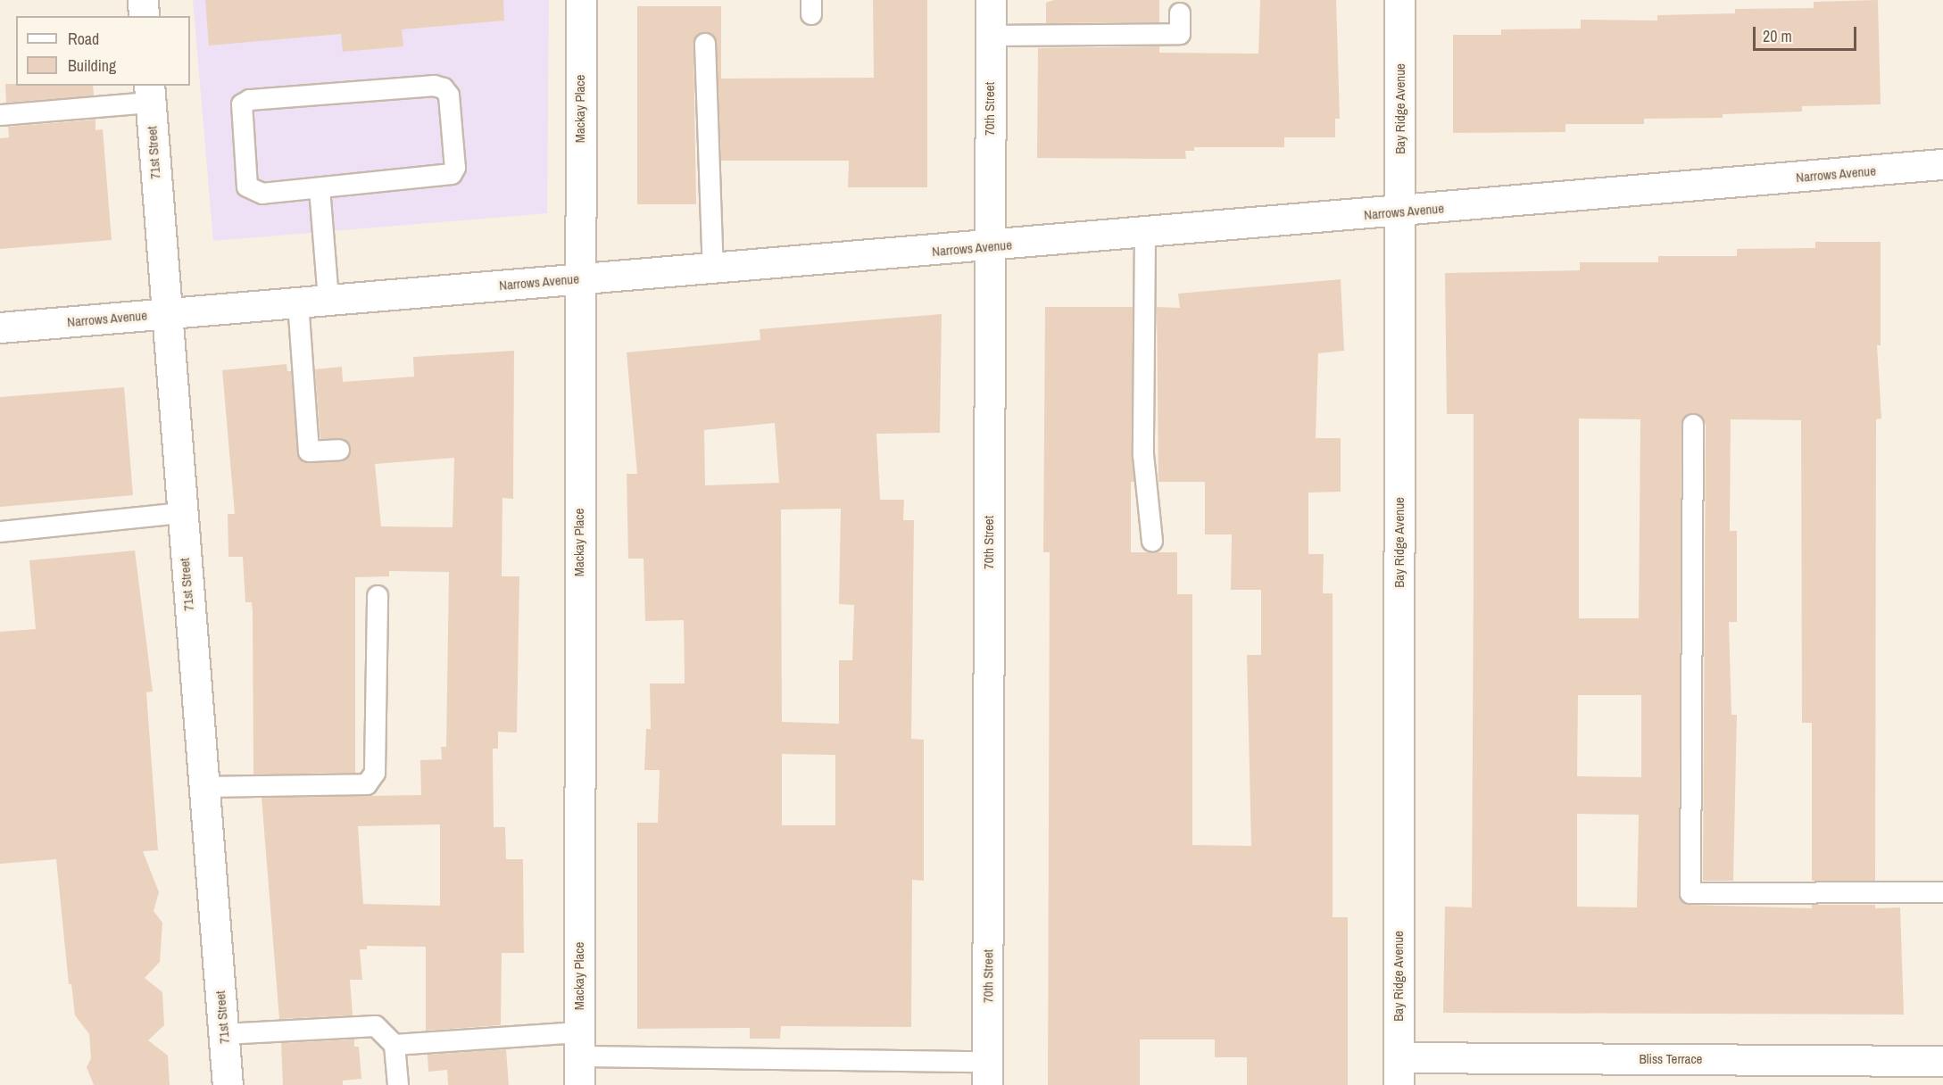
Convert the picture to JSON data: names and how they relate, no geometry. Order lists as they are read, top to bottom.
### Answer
{
  "streets": {
    "street": [
      "Mackay Place",
      "70th Street",
      "Bay Ridge Avenue",
      "71st Street",
      "Narrows Avenue",
      "Bliss Terrace"
    ]
  },
  "crossings": [
    ["Mackay Place", "Narrows Avenue"],
    ["70th Street", "Narrows Avenue"],
    ["Bay Ridge Avenue", "Narrows Avenue"],
    ["Bay Ridge Avenue", "Bliss Terrace"],
    ["71st Street", "Narrows Avenue"]
  ],
  "legend": ["Road", "Building"],
  "scale_bar": "20 m"
}
